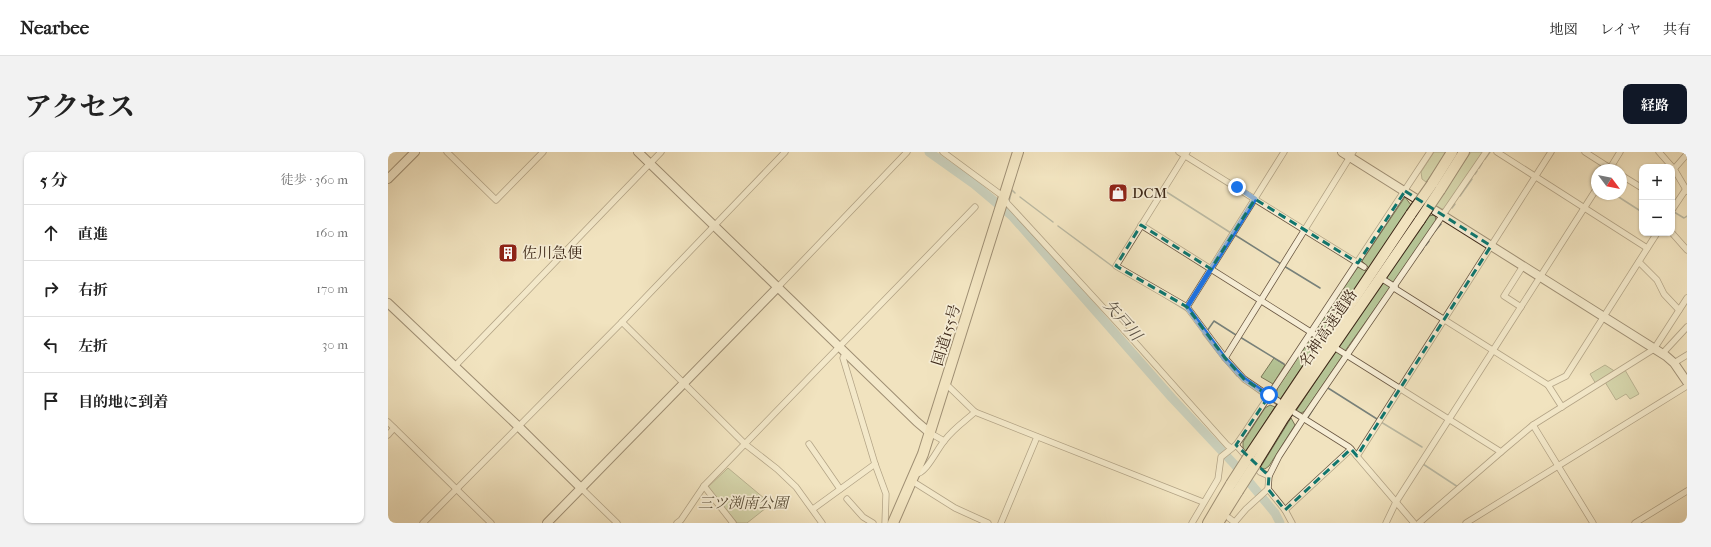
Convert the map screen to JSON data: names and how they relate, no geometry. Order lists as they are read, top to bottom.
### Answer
{
  "streets": {
    "highway": ["名神高速道路", "国道155号"]
  },
  "water": ["矢戸川"],
  "parks": ["三ツ渕南公園"],
  "places": {
    "shop": ["DCM"],
    "building": ["佐川急便"]
  },
  "north": "bottom right",
  "page": {
    "header": "Nearbee",
    "nav": ["地図", "レイヤ", "共有"],
    "title": "アクセス",
    "buttons": "経路",
    "heading": ["5 分", "徒歩 · 360 m"],
    "map_buttons": ["+", "−"],
    "list": [
      ["直進", "160 m"],
      ["右折", "170 m"],
      ["左折", "30 m"],
      "目的地に到着"
    ]
  }
}
